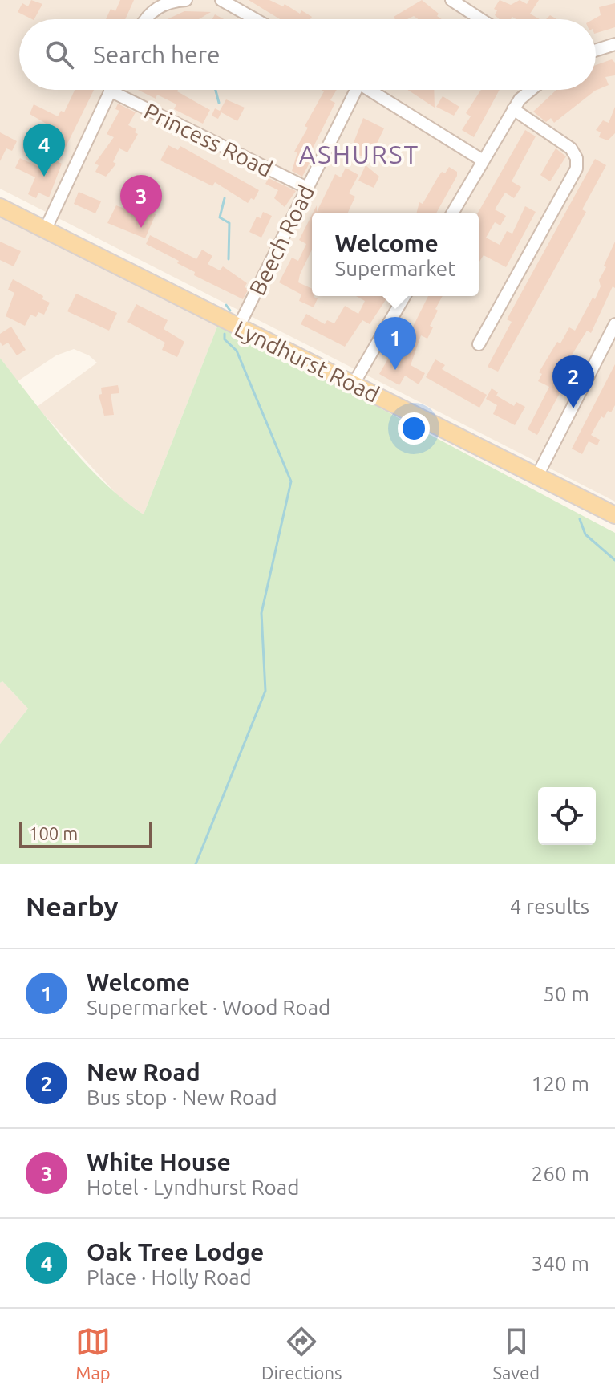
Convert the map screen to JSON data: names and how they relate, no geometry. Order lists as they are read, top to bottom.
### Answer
{
  "streets": {
    "main road": ["Lyndhurst Road"],
    "street": ["Princess Road", "Beech Road"]
  },
  "crossings": [
    ["Princess Road", "Beech Road"],
    ["Beech Road", "Lyndhurst Road"]
  ],
  "districts": ["ASHURST"],
  "scale_bar": "100 m",
  "page": {
    "search": "Search here",
    "pins": [
      "4",
      "3",
      "1",
      "2"
    ],
    "popup": ["Welcome", "Supermarket"],
    "scale": "100 m",
    "heading": ["Nearby", "4 results"],
    "list": [
      {
        "mark": "1",
        "name": "Welcome",
        "note": "Supermarket · Wood Road",
        "value": "50 m"
      },
      {
        "mark": "2",
        "name": "New Road",
        "note": "Bus stop · New Road",
        "value": "120 m"
      },
      {
        "mark": "3",
        "name": "White House",
        "note": "Hotel · Lyndhurst Road",
        "value": "260 m"
      },
      {
        "mark": "4",
        "name": "Oak Tree Lodge",
        "note": "Place · Holly Road",
        "value": "340 m"
      }
    ],
    "nav": ["Map", "Directions", "Saved"]
  }
}
